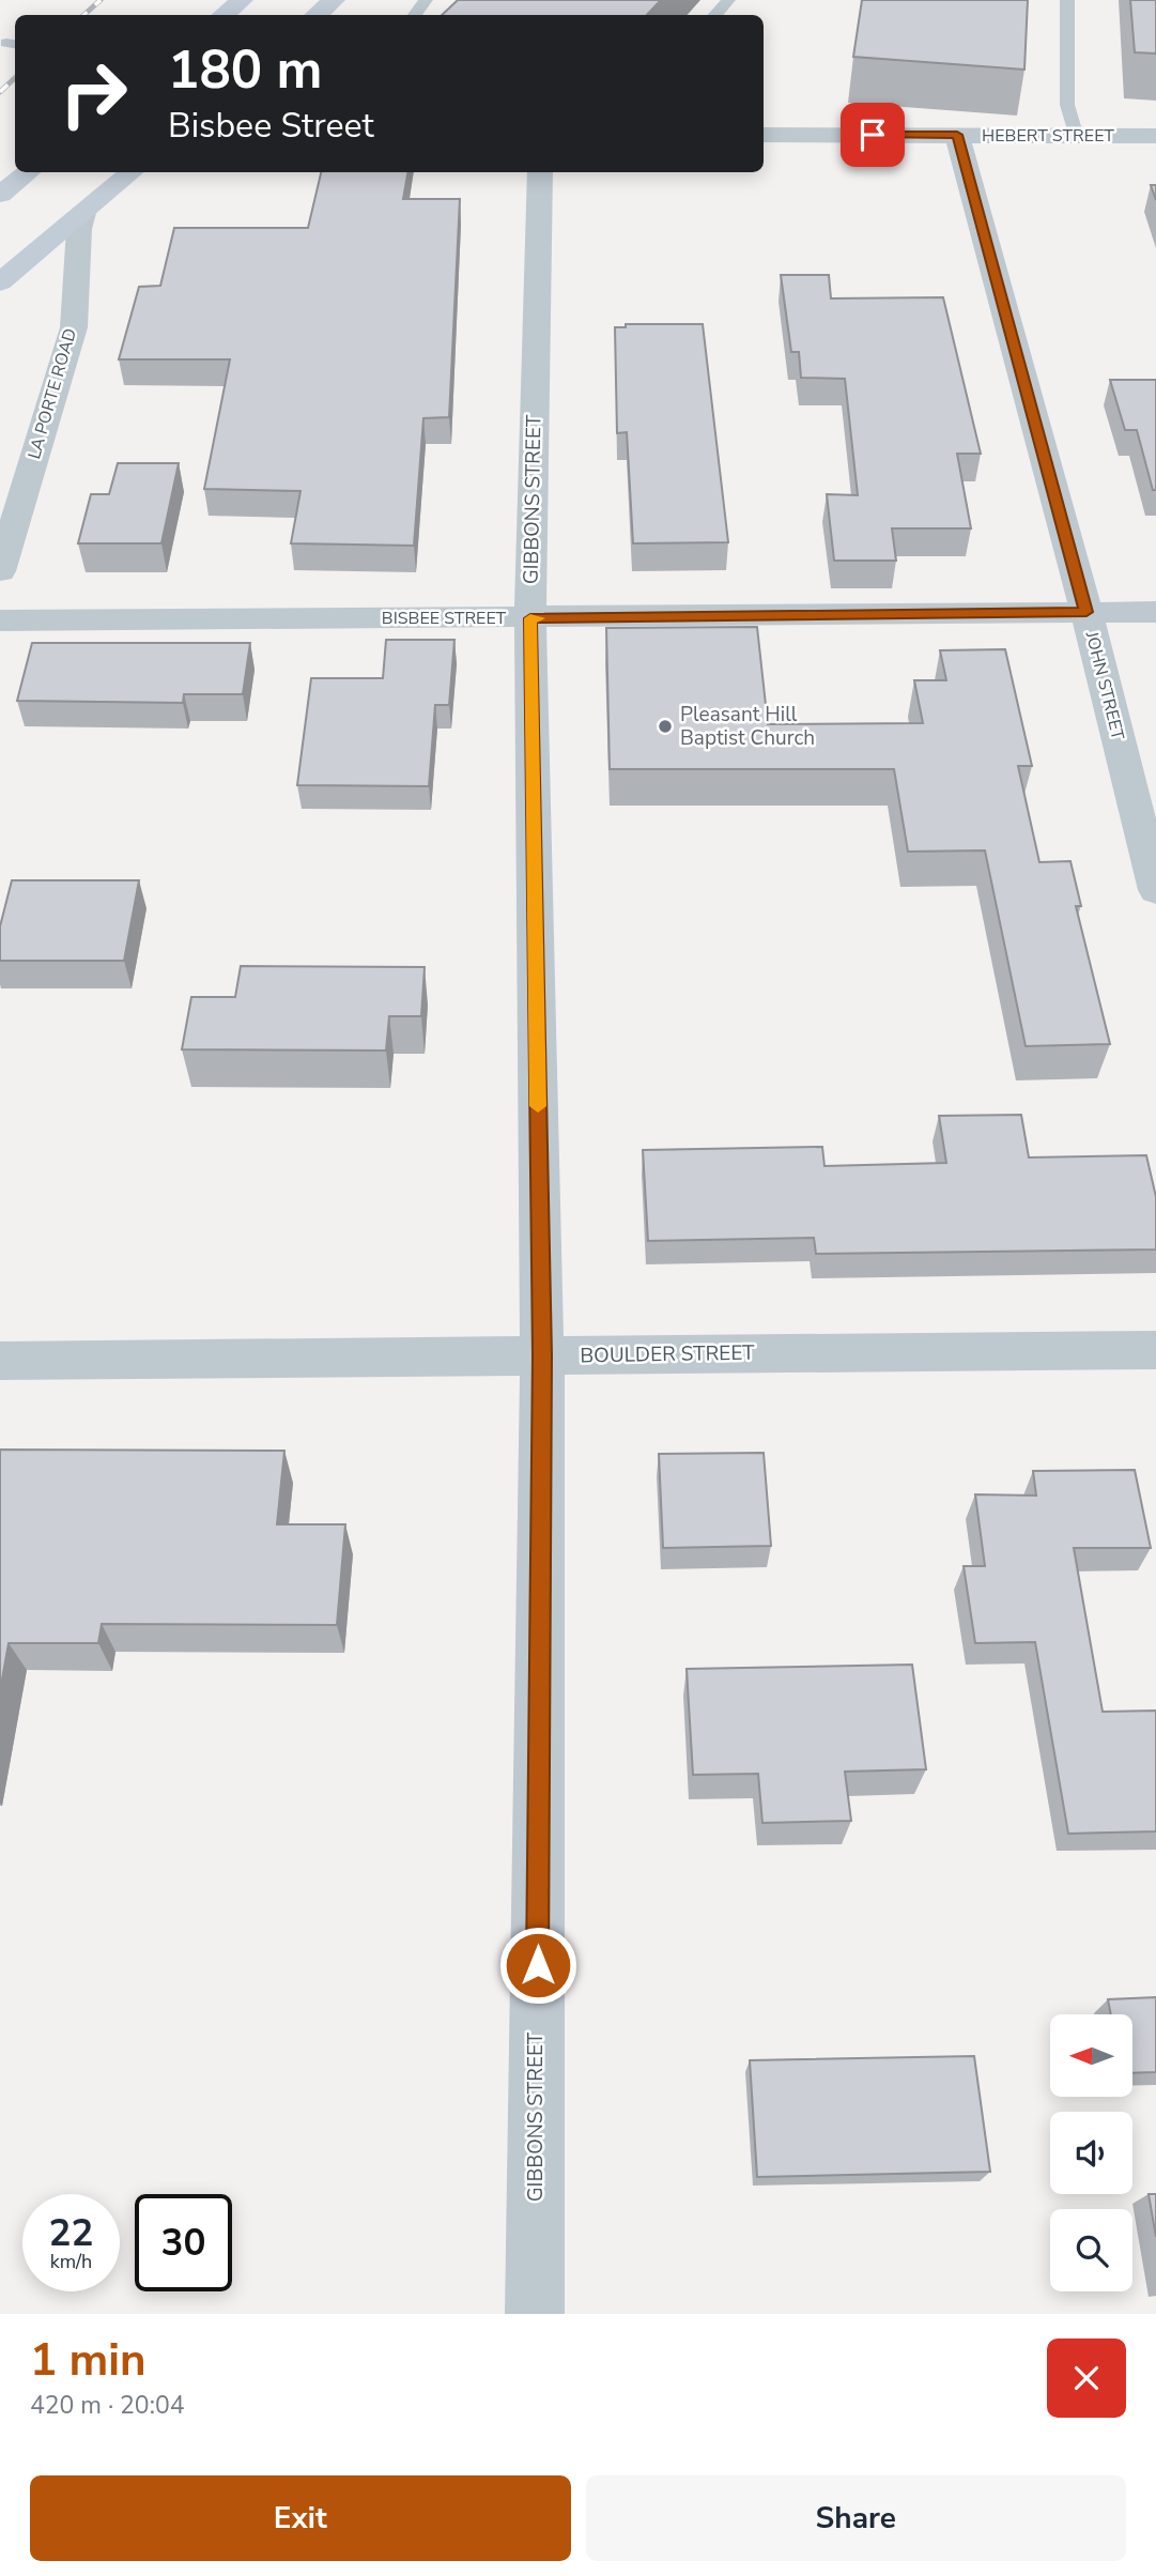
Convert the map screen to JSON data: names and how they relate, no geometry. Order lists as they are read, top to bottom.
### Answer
{
  "streets": {
    "street": [
      "HEBERT STREET",
      "LA PORTE ROAD",
      "GIBBONS STREET",
      "BISBEE STREET",
      "JOHN STREET",
      "BOULDER STREET"
    ]
  },
  "crossings": [
    ["HEBERT STREET", "JOHN STREET"],
    ["GIBBONS STREET", "BISBEE STREET"],
    ["GIBBONS STREET", "BOULDER STREET"],
    ["BISBEE STREET", "JOHN STREET"]
  ],
  "places": ["Pleasant Hill Baptist Church"],
  "north": "left",
  "page": {
    "turn": ["180 m", "Bisbee Street"],
    "speed": "22 km/h",
    "limit": "30",
    "heading": ["1 min", "420 m · 20:04"],
    "buttons": ["Exit", "Share"]
  }
}
